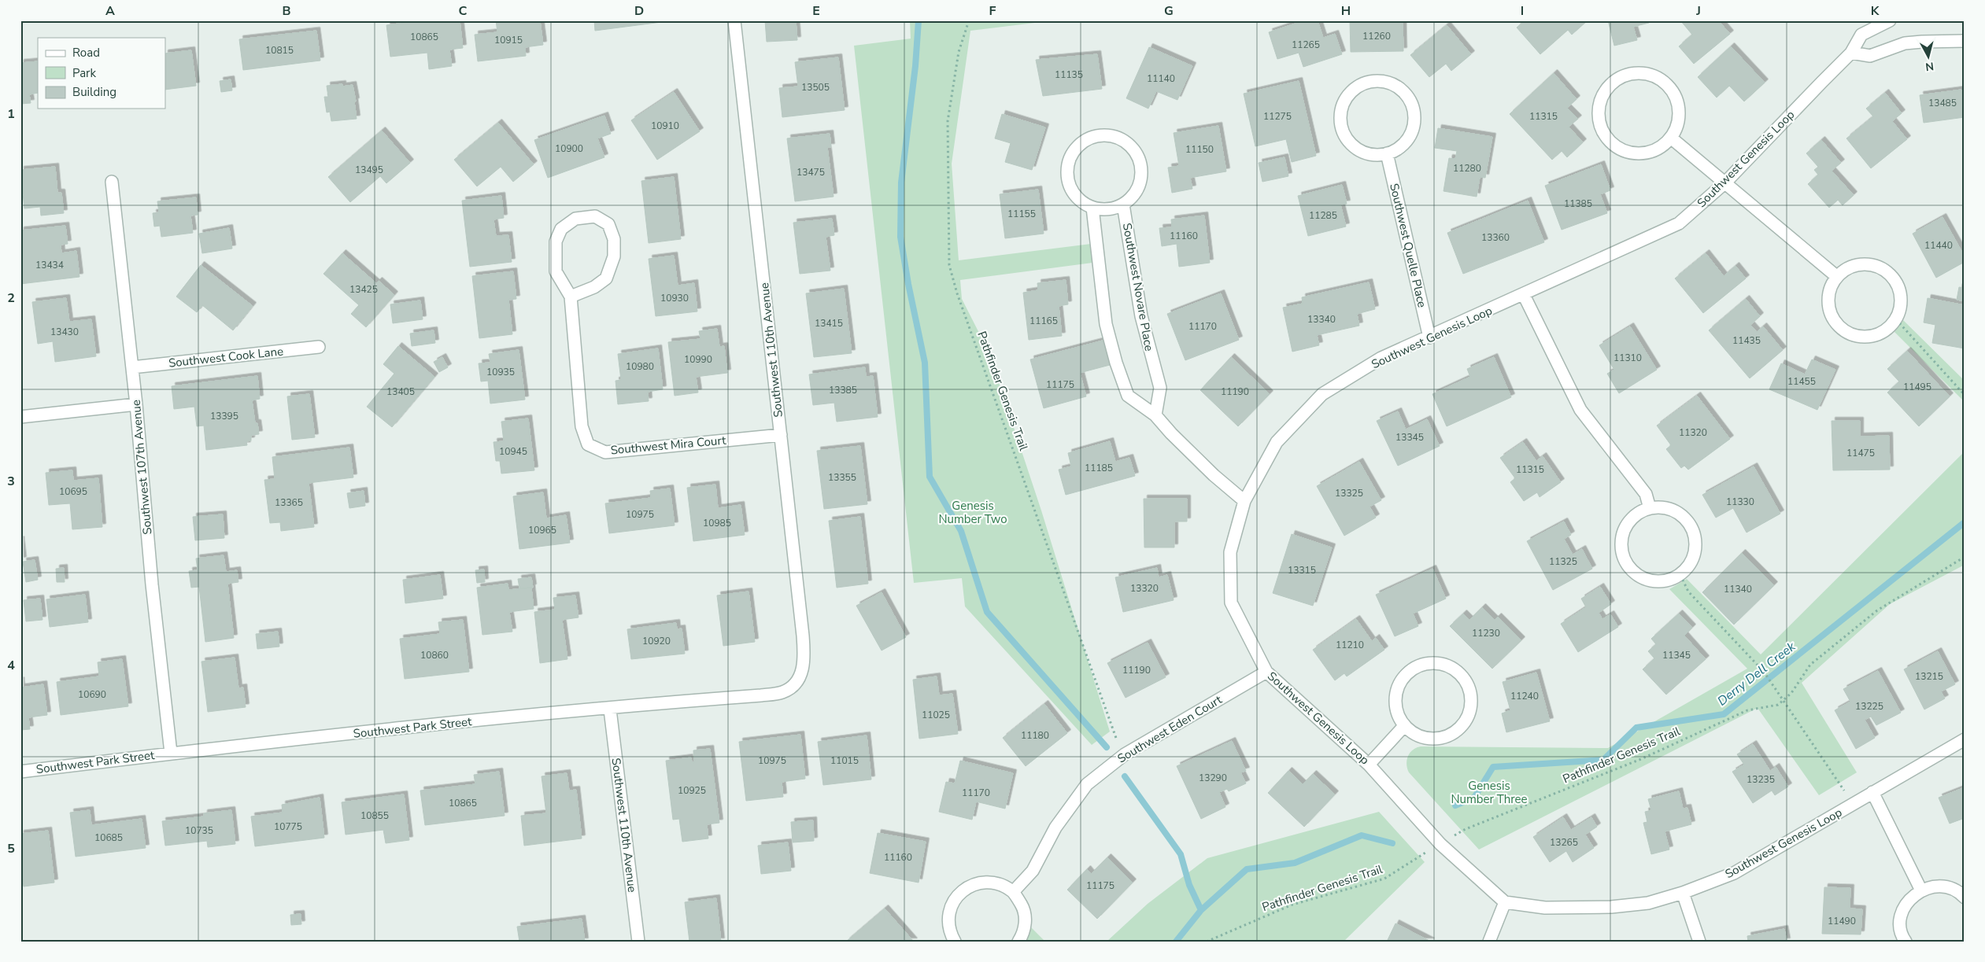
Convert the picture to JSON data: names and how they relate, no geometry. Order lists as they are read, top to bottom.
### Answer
{
  "streets": {
    "street": [
      "Southwest Genesis Loop",
      "Southwest Quelle Place",
      "Southwest Novare Place",
      "Southwest 110th Avenue",
      "Southwest Cook Lane",
      "Southwest Mira Court",
      "Southwest 107th Avenue",
      "Southwest Park Street",
      "Southwest Eden Court"
    ],
    "path": ["Pathfinder Genesis Trail"]
  },
  "crossings": [
    ["Southwest Genesis Loop", "Southwest Quelle Place"],
    ["Southwest Genesis Loop", "Southwest Eden Court"],
    ["Southwest 110th Avenue", "Southwest Mira Court"],
    ["Southwest 110th Avenue", "Southwest Park Street"],
    ["Southwest Cook Lane", "Southwest 107th Avenue"],
    ["Pathfinder Genesis Trail", "Southwest Eden Court"],
    ["Southwest 107th Avenue", "Southwest Park Street"]
  ],
  "water": ["Derry Dell Creek"],
  "parks": ["Genesis Number Two", "Genesis Number Three"],
  "house_numbers": [
    "11260",
    "10865",
    "10915",
    "11265",
    "10815",
    "11135",
    "11140",
    "13505",
    "13485",
    "11275",
    "11315",
    "10910",
    "10900",
    "11150",
    "11280",
    "13495",
    "13475",
    "11385",
    "11155",
    "11285",
    "11160",
    "13360",
    "11440",
    "13434",
    "13425",
    "10930",
    "13340",
    "11165",
    "13415",
    "11170",
    "13430",
    "11435",
    "11310",
    "10990",
    "10980",
    "10935",
    "11455",
    "11175",
    "11495",
    "13385",
    "13405",
    "11190",
    "13395",
    "11320",
    "13345",
    "10945",
    "11475",
    "11185",
    "11315",
    "13355",
    "10695",
    "13325",
    "11330",
    "13365",
    "10975",
    "10985",
    "10965",
    "11325",
    "13315",
    "13320",
    "11340",
    "11230",
    "10920",
    "11210",
    "10860",
    "11345",
    "11190",
    "13215",
    "10690",
    "11240",
    "13225",
    "11025",
    "11180",
    "10975",
    "11015",
    "13290",
    "13235",
    "10925",
    "11170",
    "10865",
    "10855",
    "10775",
    "10735",
    "10685",
    "13265",
    "11160",
    "11175",
    "11490"
  ],
  "legend": ["Road", "Park", "Building"],
  "north": "bottom",
  "grid": {
    "columns": [
      "A",
      "B",
      "C",
      "D",
      "E",
      "F",
      "G",
      "H",
      "I",
      "J",
      "K"
    ],
    "rows": [
      "1",
      "2",
      "3",
      "4",
      "5"
    ]
  }
}
